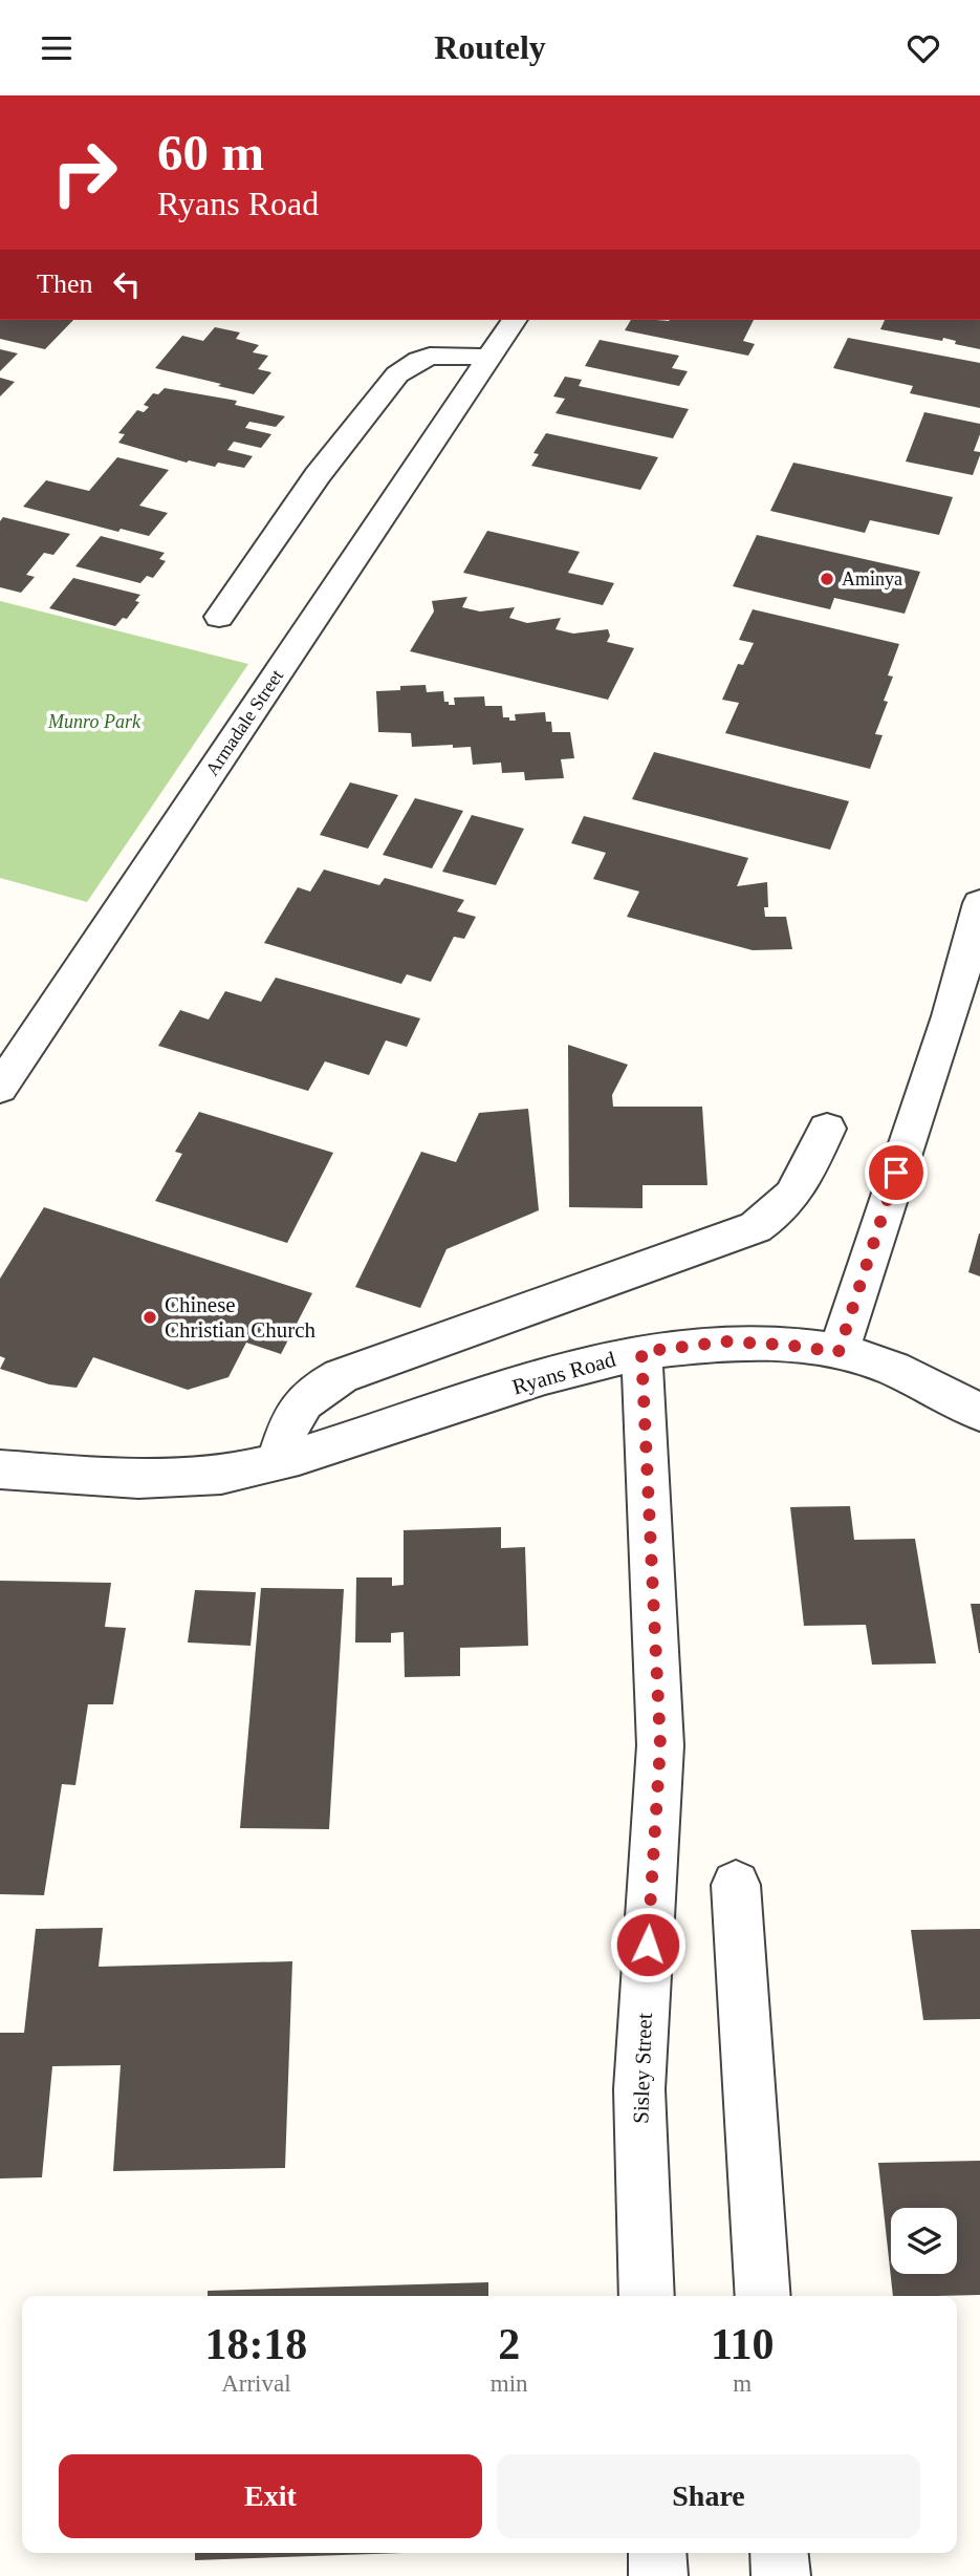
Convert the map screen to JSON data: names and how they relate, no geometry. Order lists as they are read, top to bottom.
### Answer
{
  "streets": {
    "street": ["Armadale Street", "Ryans Road", "Sisley Street"]
  },
  "crossings": [
    ["Ryans Road", "Sisley Street"]
  ],
  "parks": ["Munro Park"],
  "places": ["Aminya", "Chinese Christian Church"],
  "page": {
    "header": "Routely",
    "turn": ["60 m", "Ryans Road"],
    "then": "Then",
    "eta": [
      "18:18",
      "Arrival",
      "2",
      "min",
      "110",
      "m"
    ],
    "buttons": ["Exit", "Share"]
  }
}
